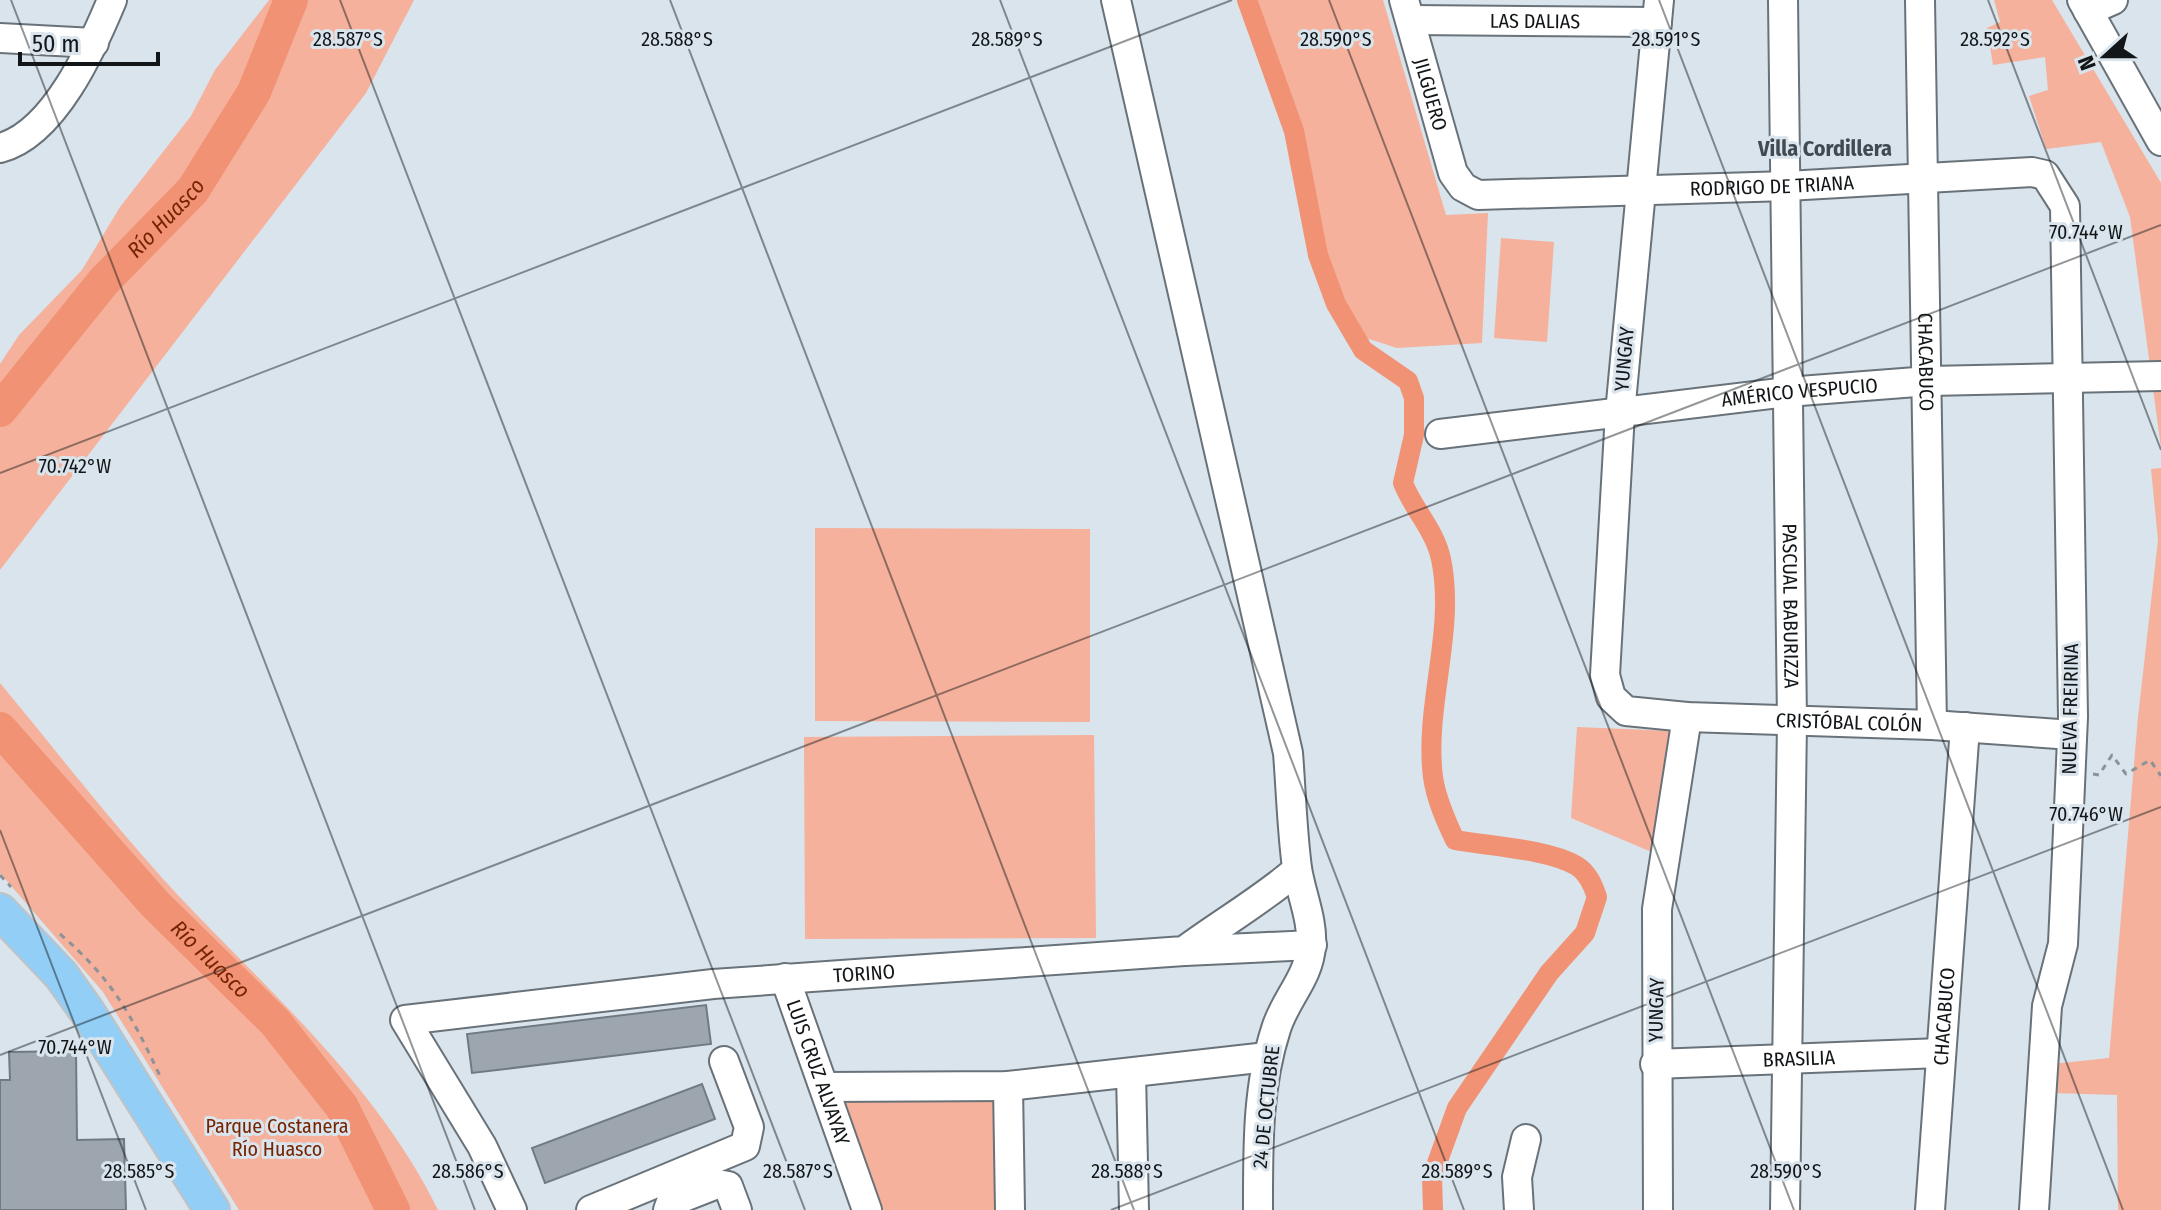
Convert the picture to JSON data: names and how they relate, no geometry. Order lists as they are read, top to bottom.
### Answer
{
  "streets": {
    "street": [
      "LAS DALIAS",
      "JILGUERO",
      "RODRIGO DE TRIANA",
      "YUNGAY",
      "CHACABUCO",
      "AMÉRICO VESPUCIO",
      "PASCUAL BABURIZZA",
      "NUEVA FREIRINA",
      "CRISTÓBAL COLÓN",
      "TORINO",
      "BRASILIA",
      "LUIS CRUZ ALVAYAY",
      "24 DE OCTUBRE"
    ]
  },
  "crossings": [
    ["LAS DALIAS", "JILGUERO"],
    ["LAS DALIAS", "YUNGAY"],
    ["JILGUERO", "RODRIGO DE TRIANA"],
    ["RODRIGO DE TRIANA", "YUNGAY"],
    ["RODRIGO DE TRIANA", "CHACABUCO"],
    ["RODRIGO DE TRIANA", "PASCUAL BABURIZZA"],
    ["RODRIGO DE TRIANA", "NUEVA FREIRINA"],
    ["YUNGAY", "AMÉRICO VESPUCIO"],
    ["YUNGAY", "CRISTÓBAL COLÓN"],
    ["YUNGAY", "BRASILIA"],
    ["CHACABUCO", "AMÉRICO VESPUCIO"],
    ["CHACABUCO", "CRISTÓBAL COLÓN"],
    ["CHACABUCO", "BRASILIA"],
    ["AMÉRICO VESPUCIO", "PASCUAL BABURIZZA"],
    ["AMÉRICO VESPUCIO", "NUEVA FREIRINA"],
    ["PASCUAL BABURIZZA", "CRISTÓBAL COLÓN"],
    ["PASCUAL BABURIZZA", "BRASILIA"],
    ["NUEVA FREIRINA", "CRISTÓBAL COLÓN"],
    ["TORINO", "LUIS CRUZ ALVAYAY"],
    ["TORINO", "24 DE OCTUBRE"]
  ],
  "districts": ["Villa Cordillera"],
  "water": ["Río Huasco"],
  "parks": ["Parque Costanera Río Huasco"],
  "scale_bar": "50 m",
  "north": "left",
  "coordinates": [
    "28.587°S",
    "28.588°S",
    "28.589°S",
    "28.590°S",
    "28.591°S",
    "28.592°S",
    "70.744°W",
    "70.742°W",
    "70.746°W",
    "28.585°S",
    "28.586°S"
  ]
}
